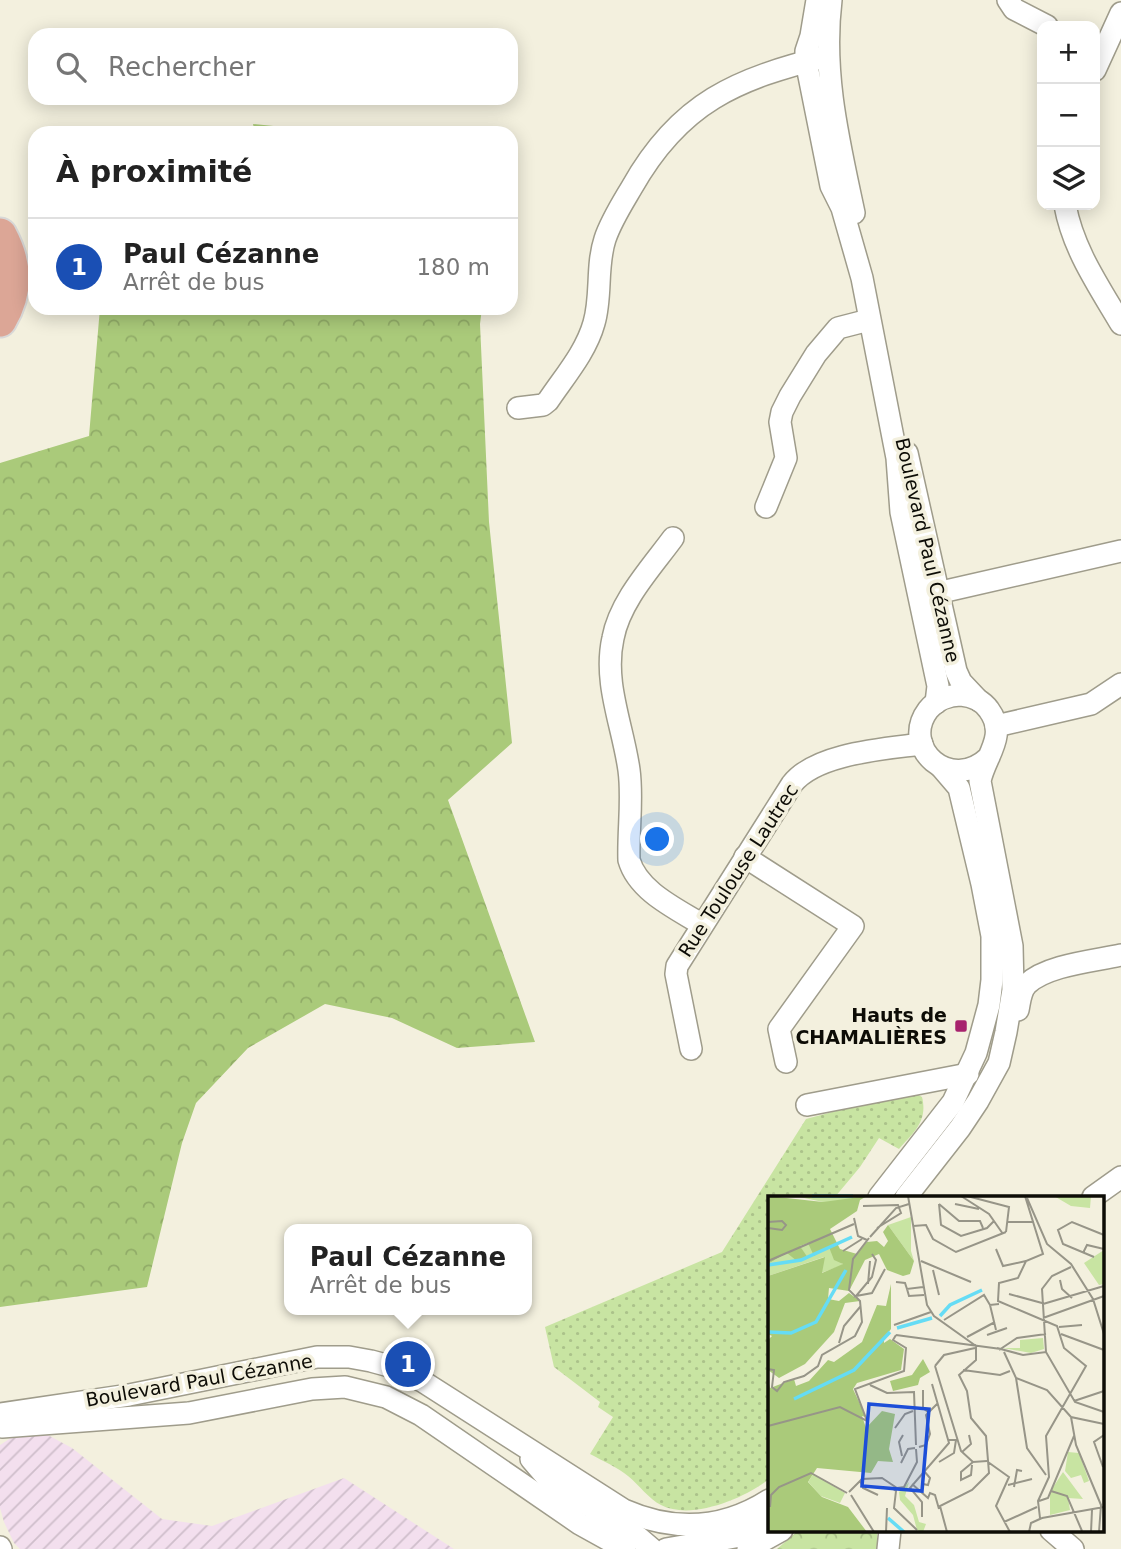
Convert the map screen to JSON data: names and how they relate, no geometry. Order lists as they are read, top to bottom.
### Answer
{
  "streets": {
    "street": ["Boulevard Paul Cézanne", "Rue Toulouse Lautrec"]
  },
  "crossings": [
    ["Boulevard Paul Cézanne", "Rue Toulouse Lautrec"]
  ],
  "places": {
    "transit": ["Hauts de CHAMALIÈRES"]
  },
  "page": {
    "map_buttons": ["+", "−"],
    "search": "Rechercher",
    "heading": "À proximité",
    "list": [
      {
        "mark": "1",
        "name": "Paul Cézanne",
        "note": "Arrêt de bus",
        "value": "180 m"
      }
    ],
    "popup": ["Paul Cézanne", "Arrêt de bus"],
    "pins": "1"
  }
}
